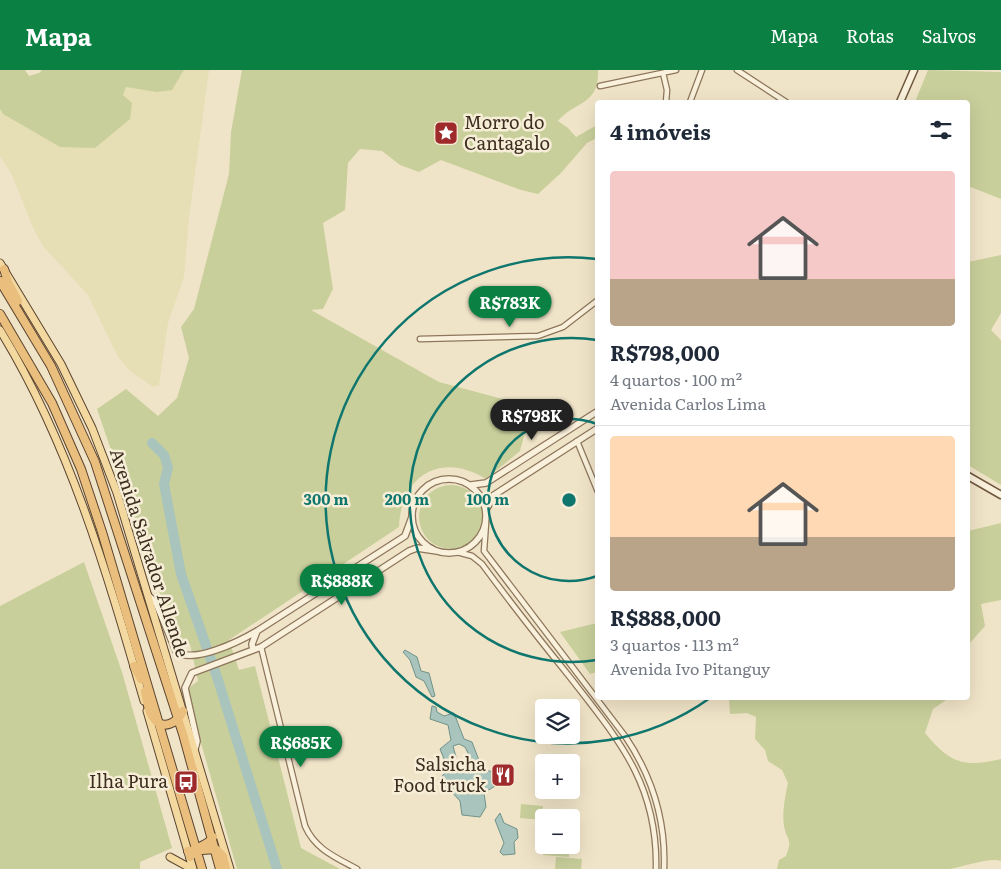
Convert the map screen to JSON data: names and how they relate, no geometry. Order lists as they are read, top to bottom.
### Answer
{
  "streets": {
    "highway": ["Avenida Salvador Allende"]
  },
  "places": {
    "place": ["Morro do Cantagalo"],
    "restaurant": ["Salsicha Food truck"],
    "bus stop": ["Ilha Pura"]
  },
  "page": {
    "header": "Mapa",
    "nav": ["Mapa", "Rotas", "Salvos"],
    "heading": "4 imóveis",
    "list": [
      {
        "name": "R$798,000",
        "note": "4 quartos · 100 m² · Avenida Carlos Lima"
      },
      {
        "name": "R$888,000",
        "note": "3 quartos · 113 m² · Avenida Ivo Pitanguy"
      }
    ],
    "price": [
      "R$783K",
      "R$798K",
      "R$888K",
      "R$685K"
    ],
    "map_buttons": ["+", "−"]
  },
  "rings": ["300 m", "200 m", "100 m"]
}
